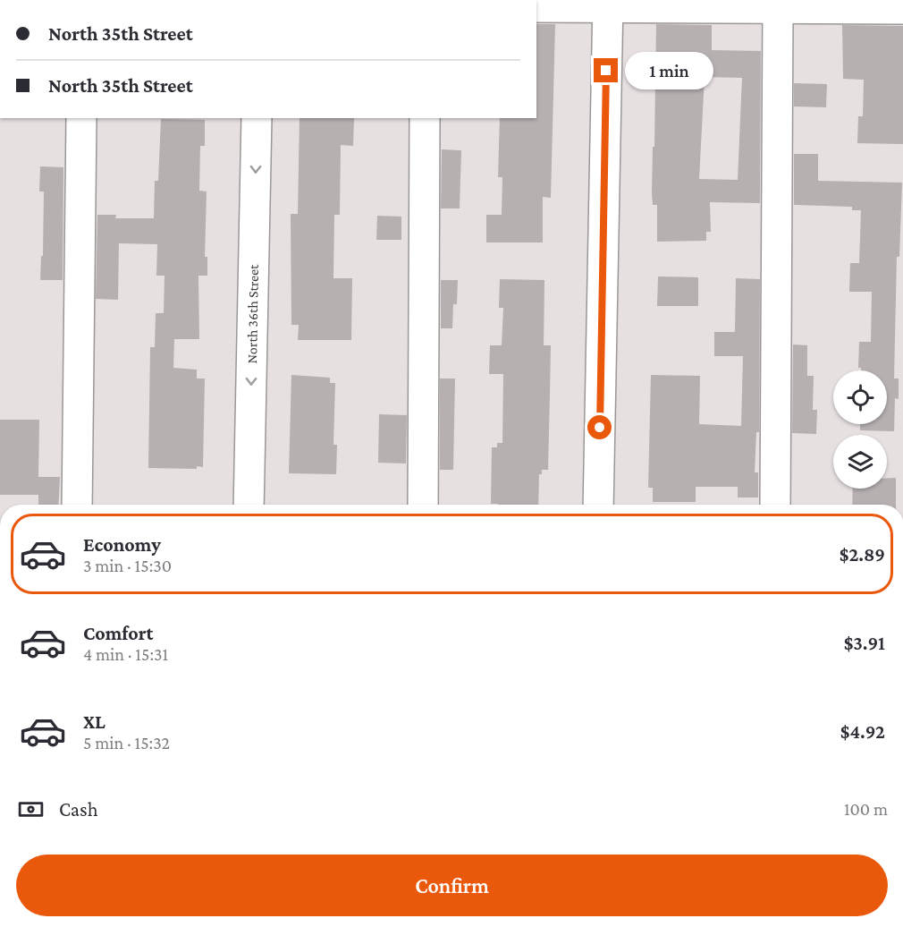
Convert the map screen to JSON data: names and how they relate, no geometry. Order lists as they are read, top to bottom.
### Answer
{
  "streets": {
    "street": ["North 36th Street"]
  },
  "page": {
    "banner": ["North 35th Street", "North 35th Street"],
    "bubble": "1 min",
    "list": [
      {
        "name": "Economy",
        "note": "3 min · 15:30",
        "value": "$2.89"
      },
      {
        "name": "Comfort",
        "note": "4 min · 15:31",
        "value": "$3.91"
      },
      {
        "name": "XL",
        "note": "5 min · 15:32",
        "value": "$4.92"
      }
    ],
    "pay": ["Cash", "100 m"],
    "buttons": "Confirm"
  }
}
